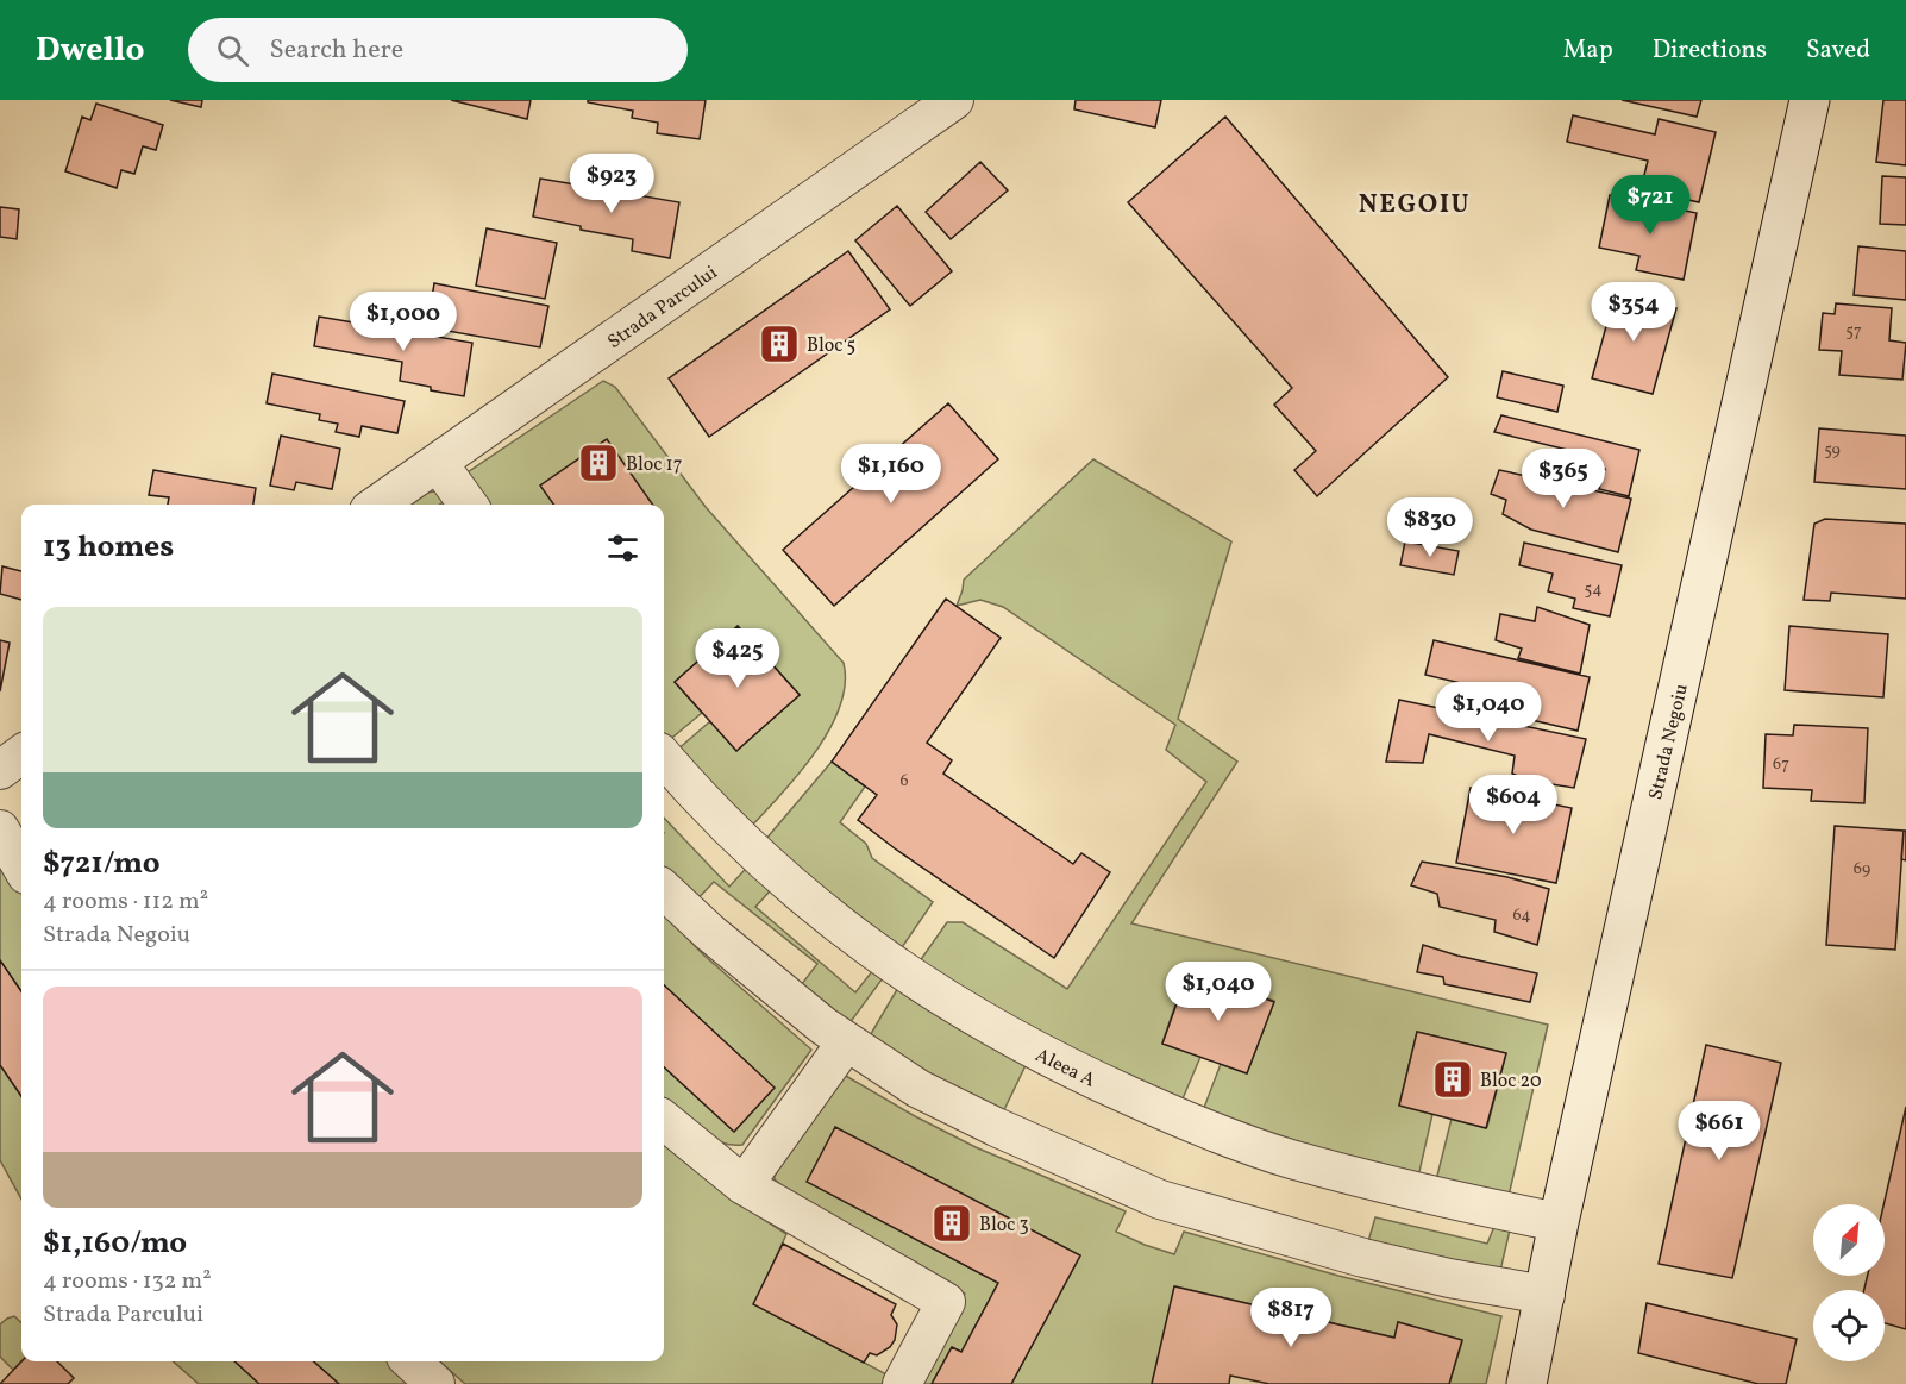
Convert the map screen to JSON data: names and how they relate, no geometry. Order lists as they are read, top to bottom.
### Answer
{
  "streets": {
    "main road": ["Strada Negoiu"],
    "street": ["Strada Parcului", "Aleea A"]
  },
  "crossings": [
    ["Strada Negoiu", "Aleea A"]
  ],
  "districts": ["NEGOIU"],
  "places": {
    "building": [
      "Bloc 5",
      "Bloc 17",
      "Bloc 20",
      "Bloc 3"
    ]
  },
  "house_numbers": [
    "57",
    "59",
    "54",
    "67",
    "6",
    "69",
    "64"
  ],
  "north": "top right",
  "page": {
    "header": "Dwello",
    "search": "Search here",
    "nav": ["Map", "Directions", "Saved"],
    "price": [
      "$923",
      "$721",
      "$354",
      "$1,000",
      "$1,160",
      "$365",
      "$830",
      "$425",
      "$1,040",
      "$604",
      "$1,040",
      "$661",
      "$817"
    ],
    "heading": "13 homes",
    "list": [
      {
        "name": "$721/mo",
        "note": "4 rooms · 112 m² · Strada Negoiu"
      },
      {
        "name": "$1,160/mo",
        "note": "4 rooms · 132 m² · Strada Parcului"
      }
    ]
  }
}
